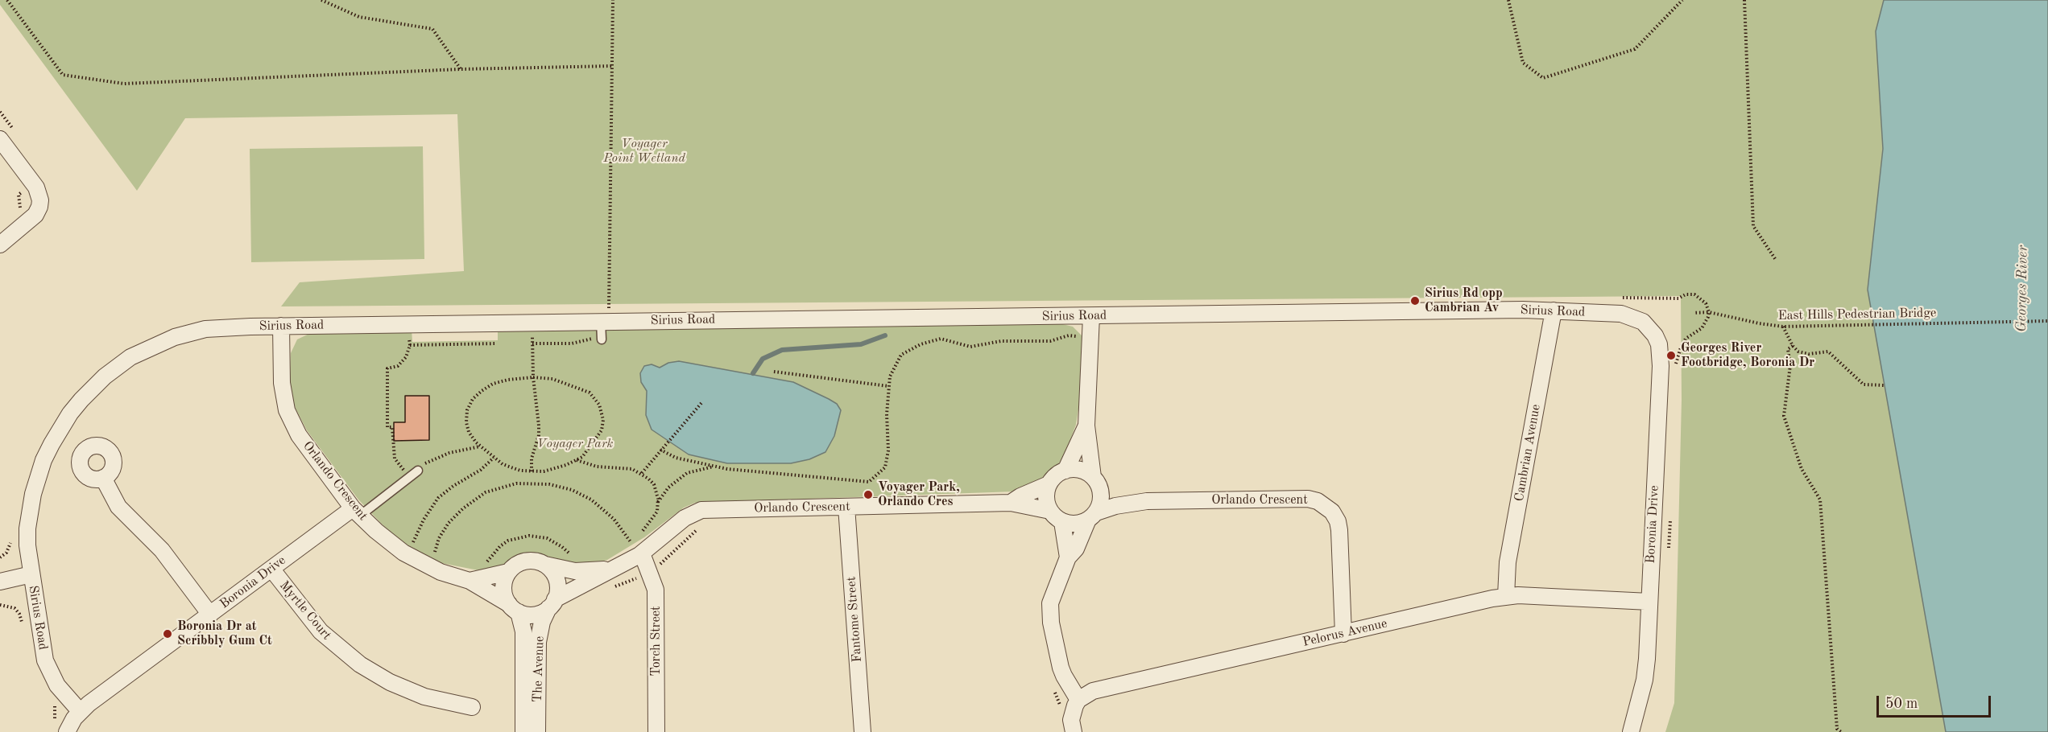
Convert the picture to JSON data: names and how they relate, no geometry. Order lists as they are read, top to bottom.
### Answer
{
  "streets": {
    "street": [
      "Sirius Road",
      "Cambrian Avenue",
      "Orlando Crescent",
      "Boronia Drive",
      "Myrtle Court",
      "Fantome Street",
      "Pelorus Avenue",
      "Torch Street",
      "The Avenue"
    ],
    "path": ["East Hills Pedestrian Bridge"]
  },
  "crossings": [
    ["Sirius Road", "Cambrian Avenue"],
    ["Sirius Road", "Orlando Crescent"],
    ["Sirius Road", "Boronia Drive"],
    ["Cambrian Avenue", "Pelorus Avenue"],
    ["Orlando Crescent", "Boronia Drive"],
    ["Orlando Crescent", "Fantome Street"],
    ["Orlando Crescent", "Pelorus Avenue"],
    ["Orlando Crescent", "Torch Street"],
    ["Orlando Crescent", "The Avenue"],
    ["Boronia Drive", "Myrtle Court"],
    ["Boronia Drive", "Pelorus Avenue"]
  ],
  "water": ["Georges River"],
  "parks": ["Voyager Point Wetland", "Voyager Park"],
  "places": [
    "Sirius Rd opp Cambrian Av",
    "Georges River Footbridge, Boronia Dr",
    "Voyager Park, Orlando Cres",
    "Boronia Dr at Scribbly Gum Ct"
  ],
  "scale_bar": "50 m"
}
